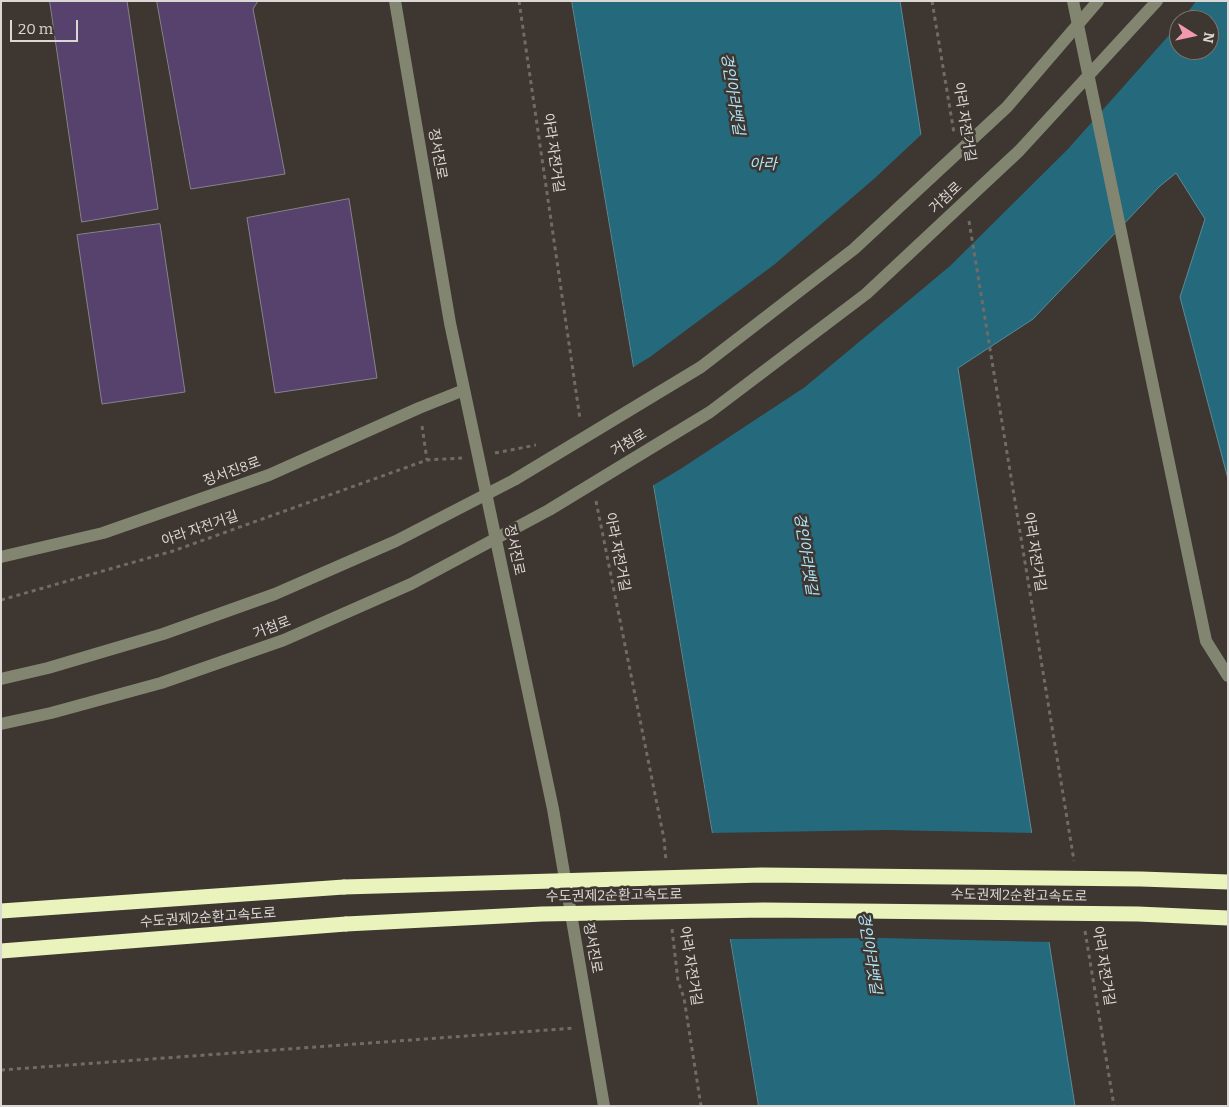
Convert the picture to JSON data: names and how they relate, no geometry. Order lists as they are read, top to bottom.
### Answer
{
  "streets": {
    "highway": ["수도권제2순환고속도로"],
    "street": ["정서진로", "거첨로", "정서진8로"],
    "path": ["아라 자전거길"]
  },
  "crossings": [
    ["정서진로", "정서진8로"]
  ],
  "water": ["경인아라뱃길", "아라"],
  "scale_bar": "20 m",
  "north": "right"
}
